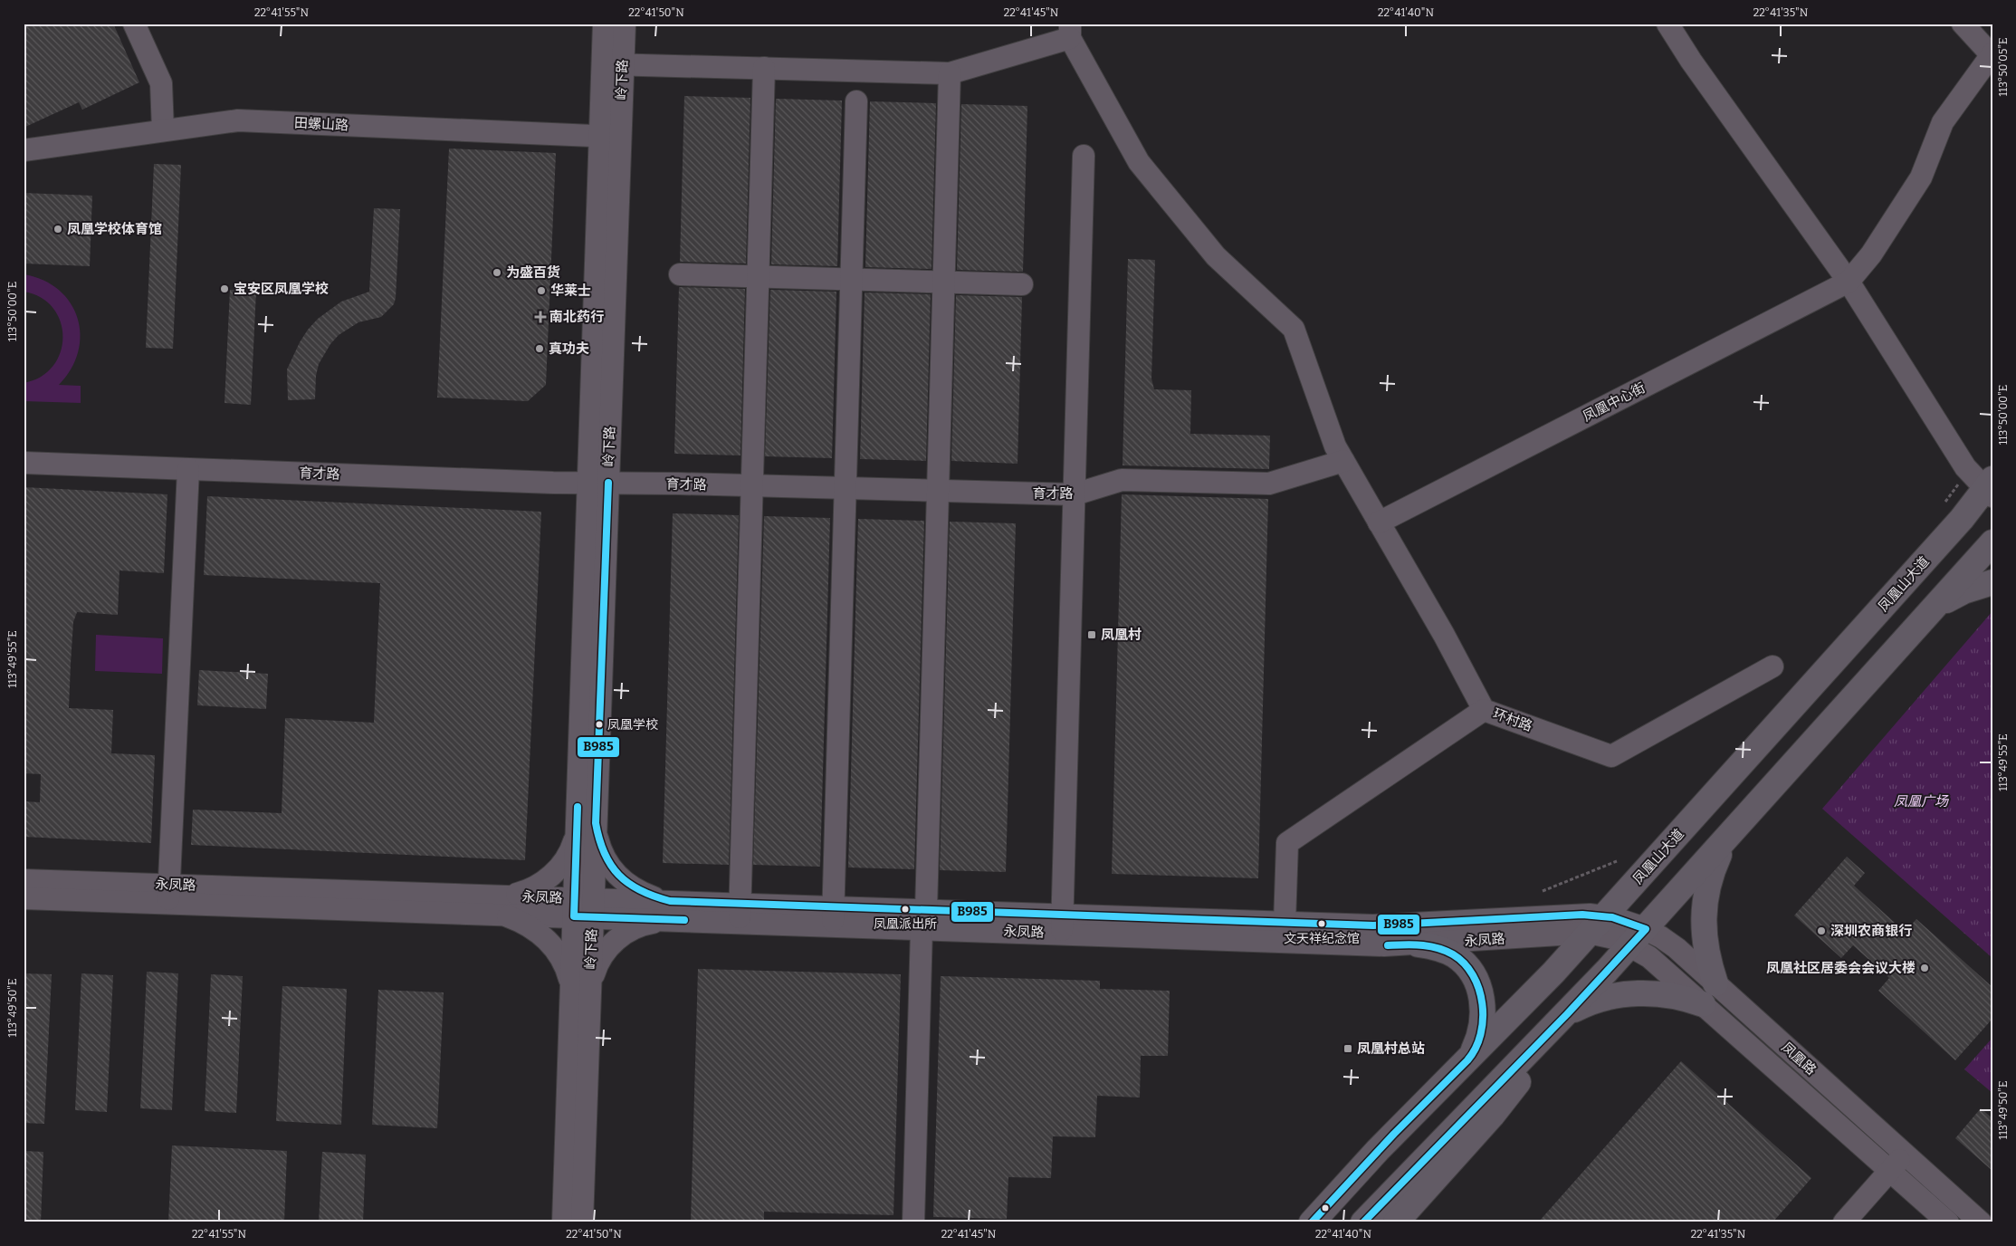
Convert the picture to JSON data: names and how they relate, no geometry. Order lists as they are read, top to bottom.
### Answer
{
  "streets": {
    "main road": ["凤凰山大道"],
    "street": [
      "岭下路",
      "田螺山路",
      "凤凰中心街",
      "育才路",
      "环村路",
      "永凤路",
      "凤凰路"
    ]
  },
  "crossings": [
    ["岭下路", "田螺山路"],
    ["岭下路", "育才路"],
    ["岭下路", "永凤路"],
    ["凤凰中心街", "环村路"],
    ["育才路", "环村路"],
    ["凤凰山大道", "永凤路"],
    ["凤凰山大道", "凤凰路"],
    ["永凤路", "凤凰路"]
  ],
  "parks": ["凤凰广场"],
  "places": {
    "other": [
      "凤凰学校体育馆",
      "为盛百货",
      "宝安区凤凰学校",
      "华莱士",
      "真功夫",
      "凤凰学校",
      "凤凰派出所",
      "文天祥纪念馆",
      "深圳农商银行",
      "凤凰社区居委会会议大楼"
    ],
    "health": ["南北药行"],
    "transit": ["凤凰村", "凤凰村总站"]
  },
  "lines": ["transit line B985"],
  "coordinates": [
    "22°41'55\"N",
    "22°41'50\"N",
    "22°41'45\"N",
    "22°41'40\"N",
    "22°41'35\"N",
    "113°50'05\"E",
    "113°50'00\"E",
    "113°49'55\"E",
    "113°49'50\"E"
  ]
}
